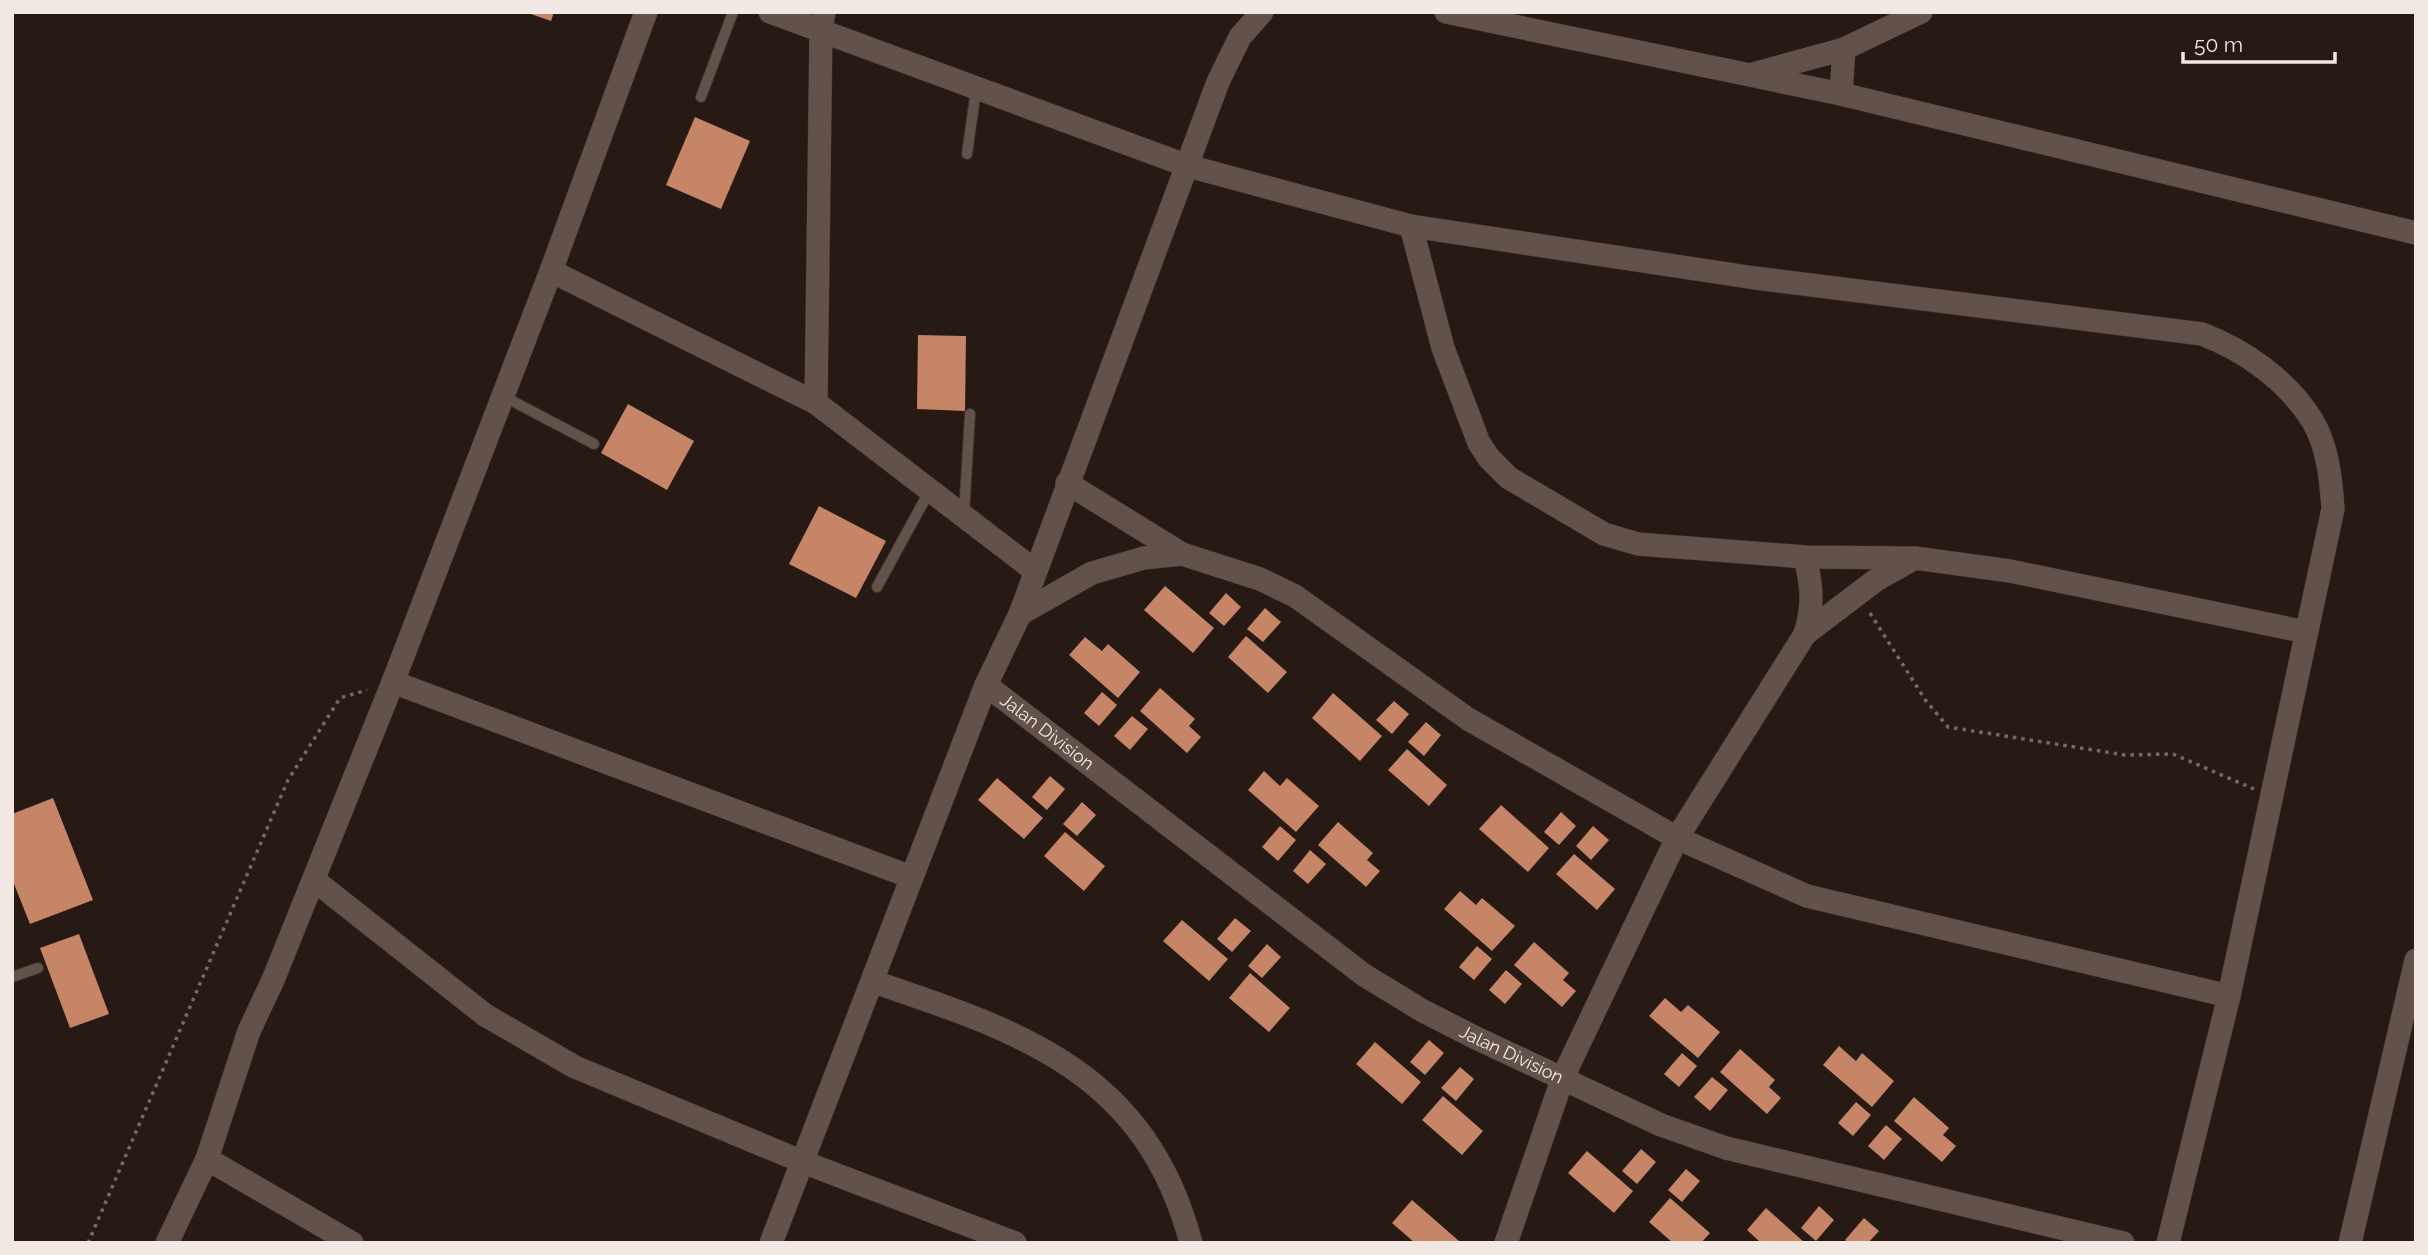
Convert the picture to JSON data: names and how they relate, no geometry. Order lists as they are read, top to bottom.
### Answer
{
  "streets": {
    "street": ["Jalan Division"]
  },
  "scale_bar": "50 m"
}
